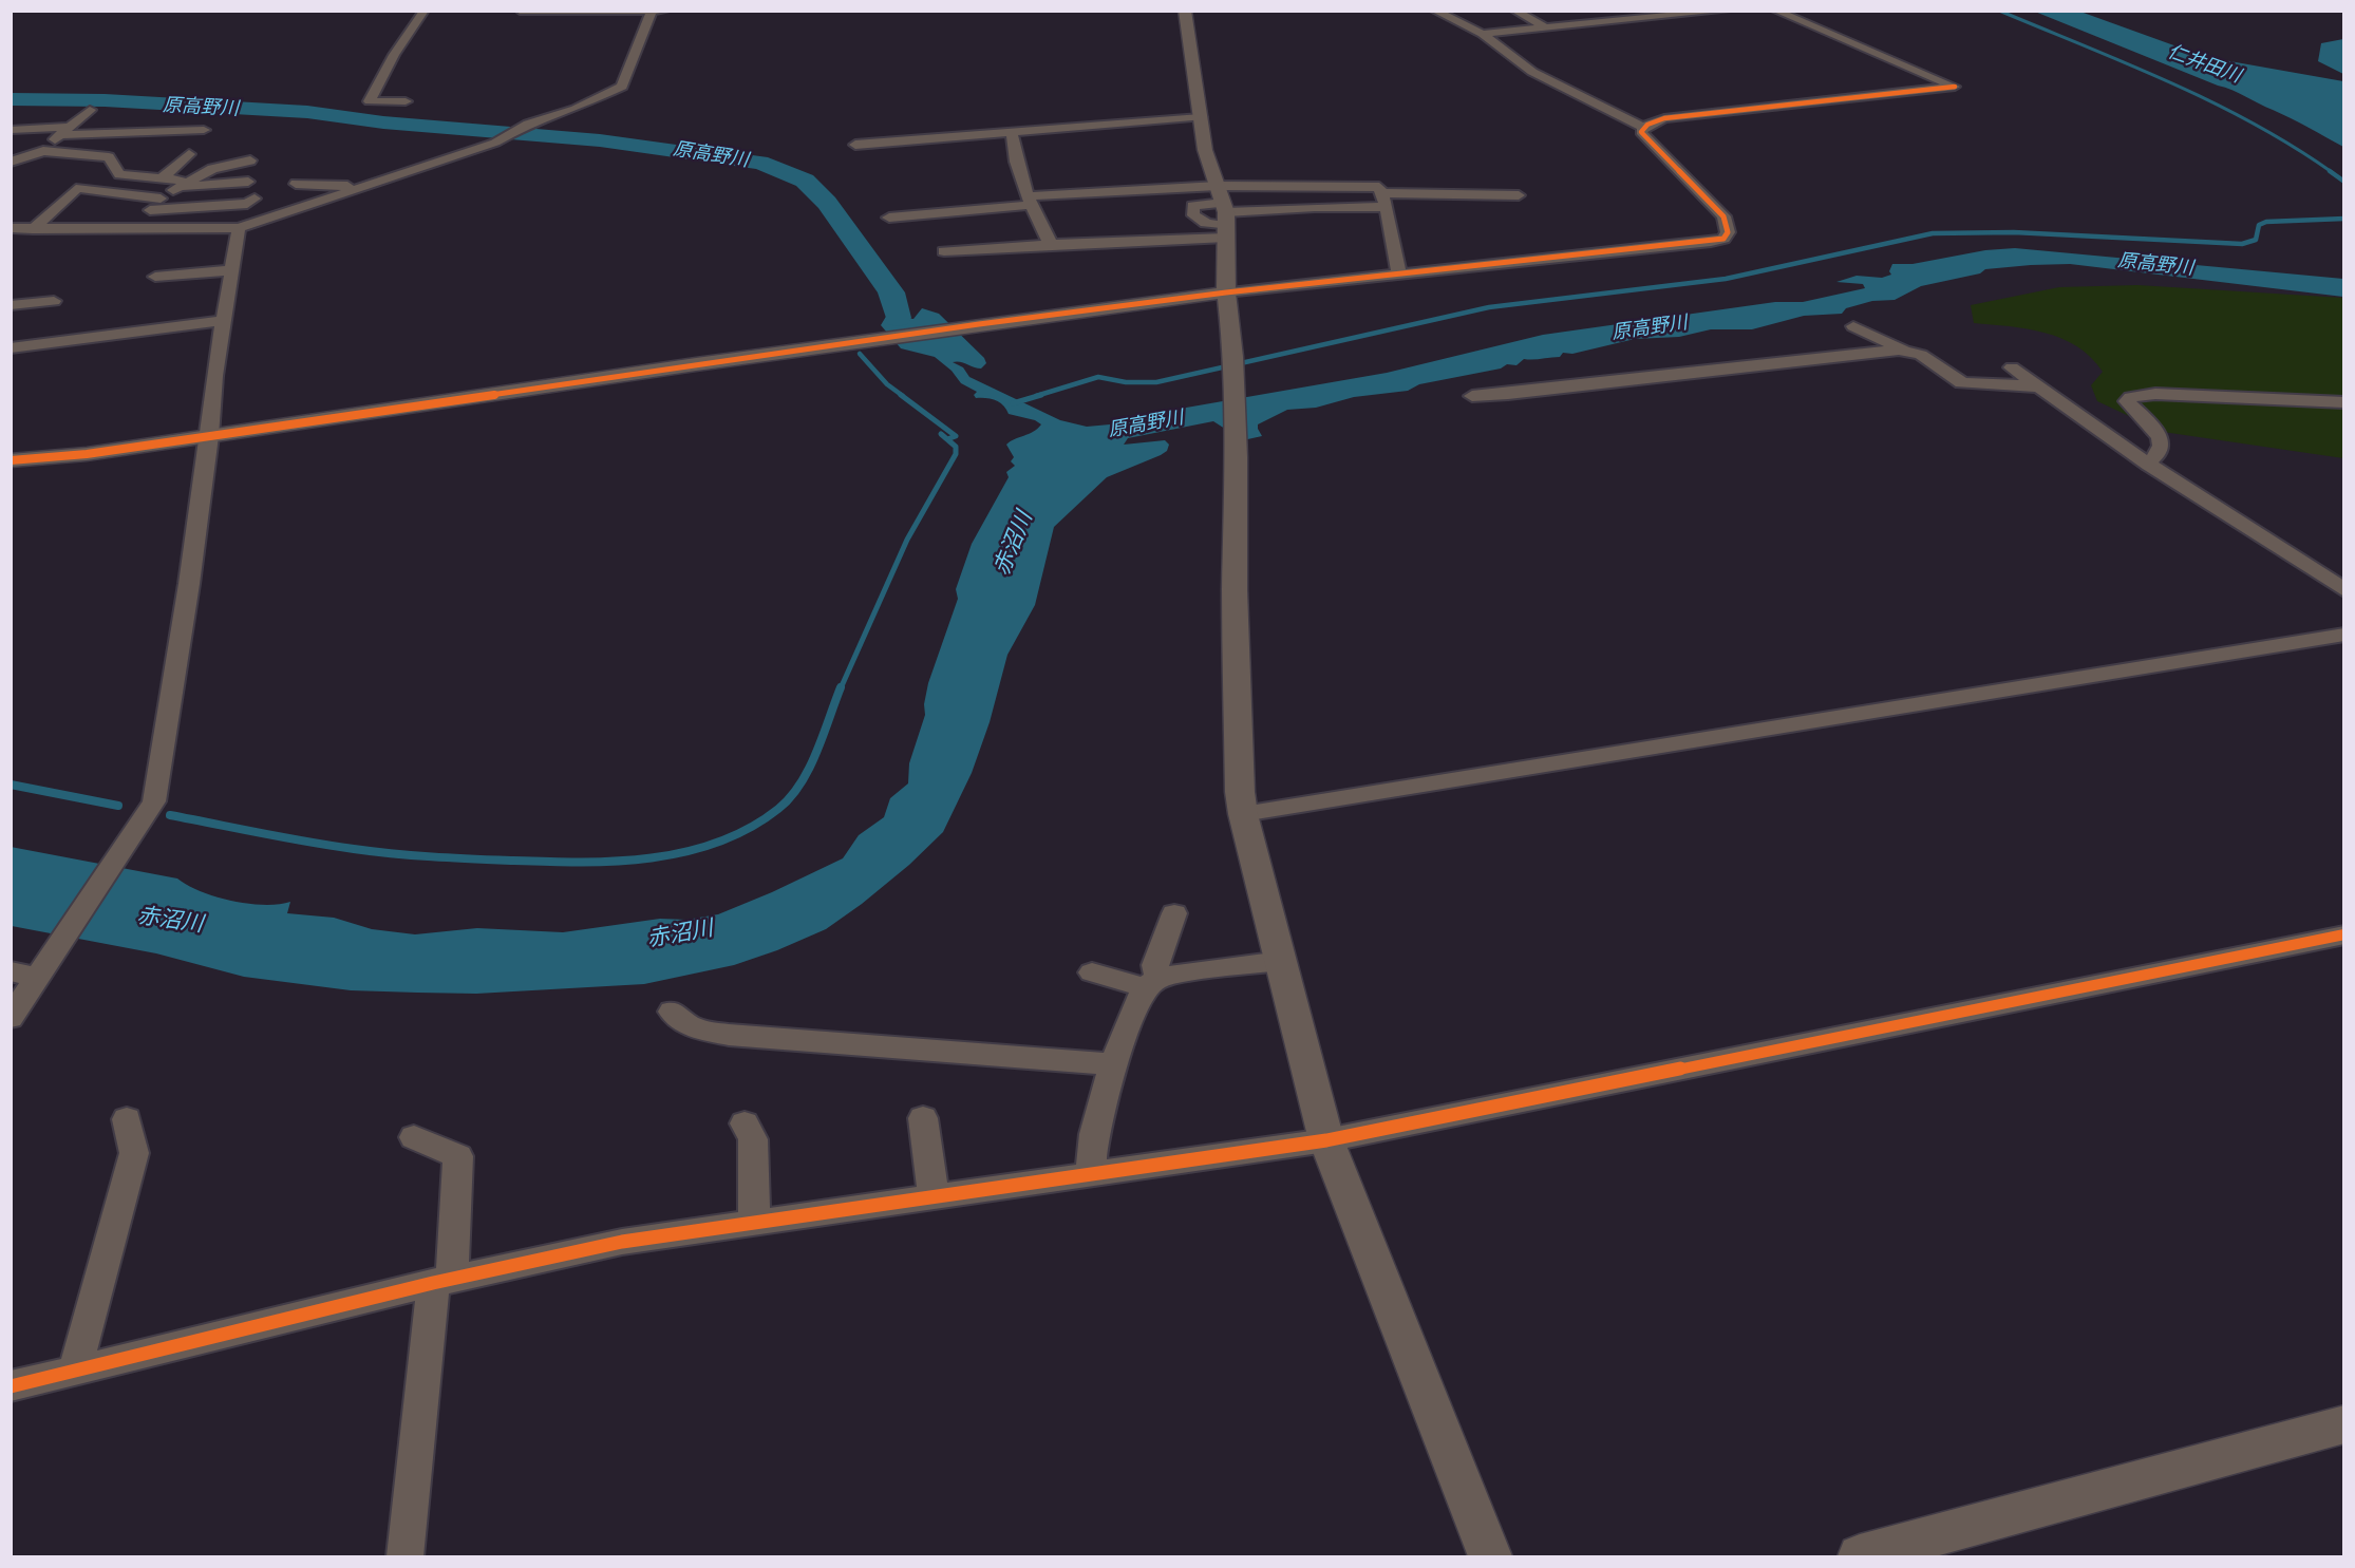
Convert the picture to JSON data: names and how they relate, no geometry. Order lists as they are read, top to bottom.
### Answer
{
  "water": ["仁井田川", "原高野川", "赤沼川"]
}
